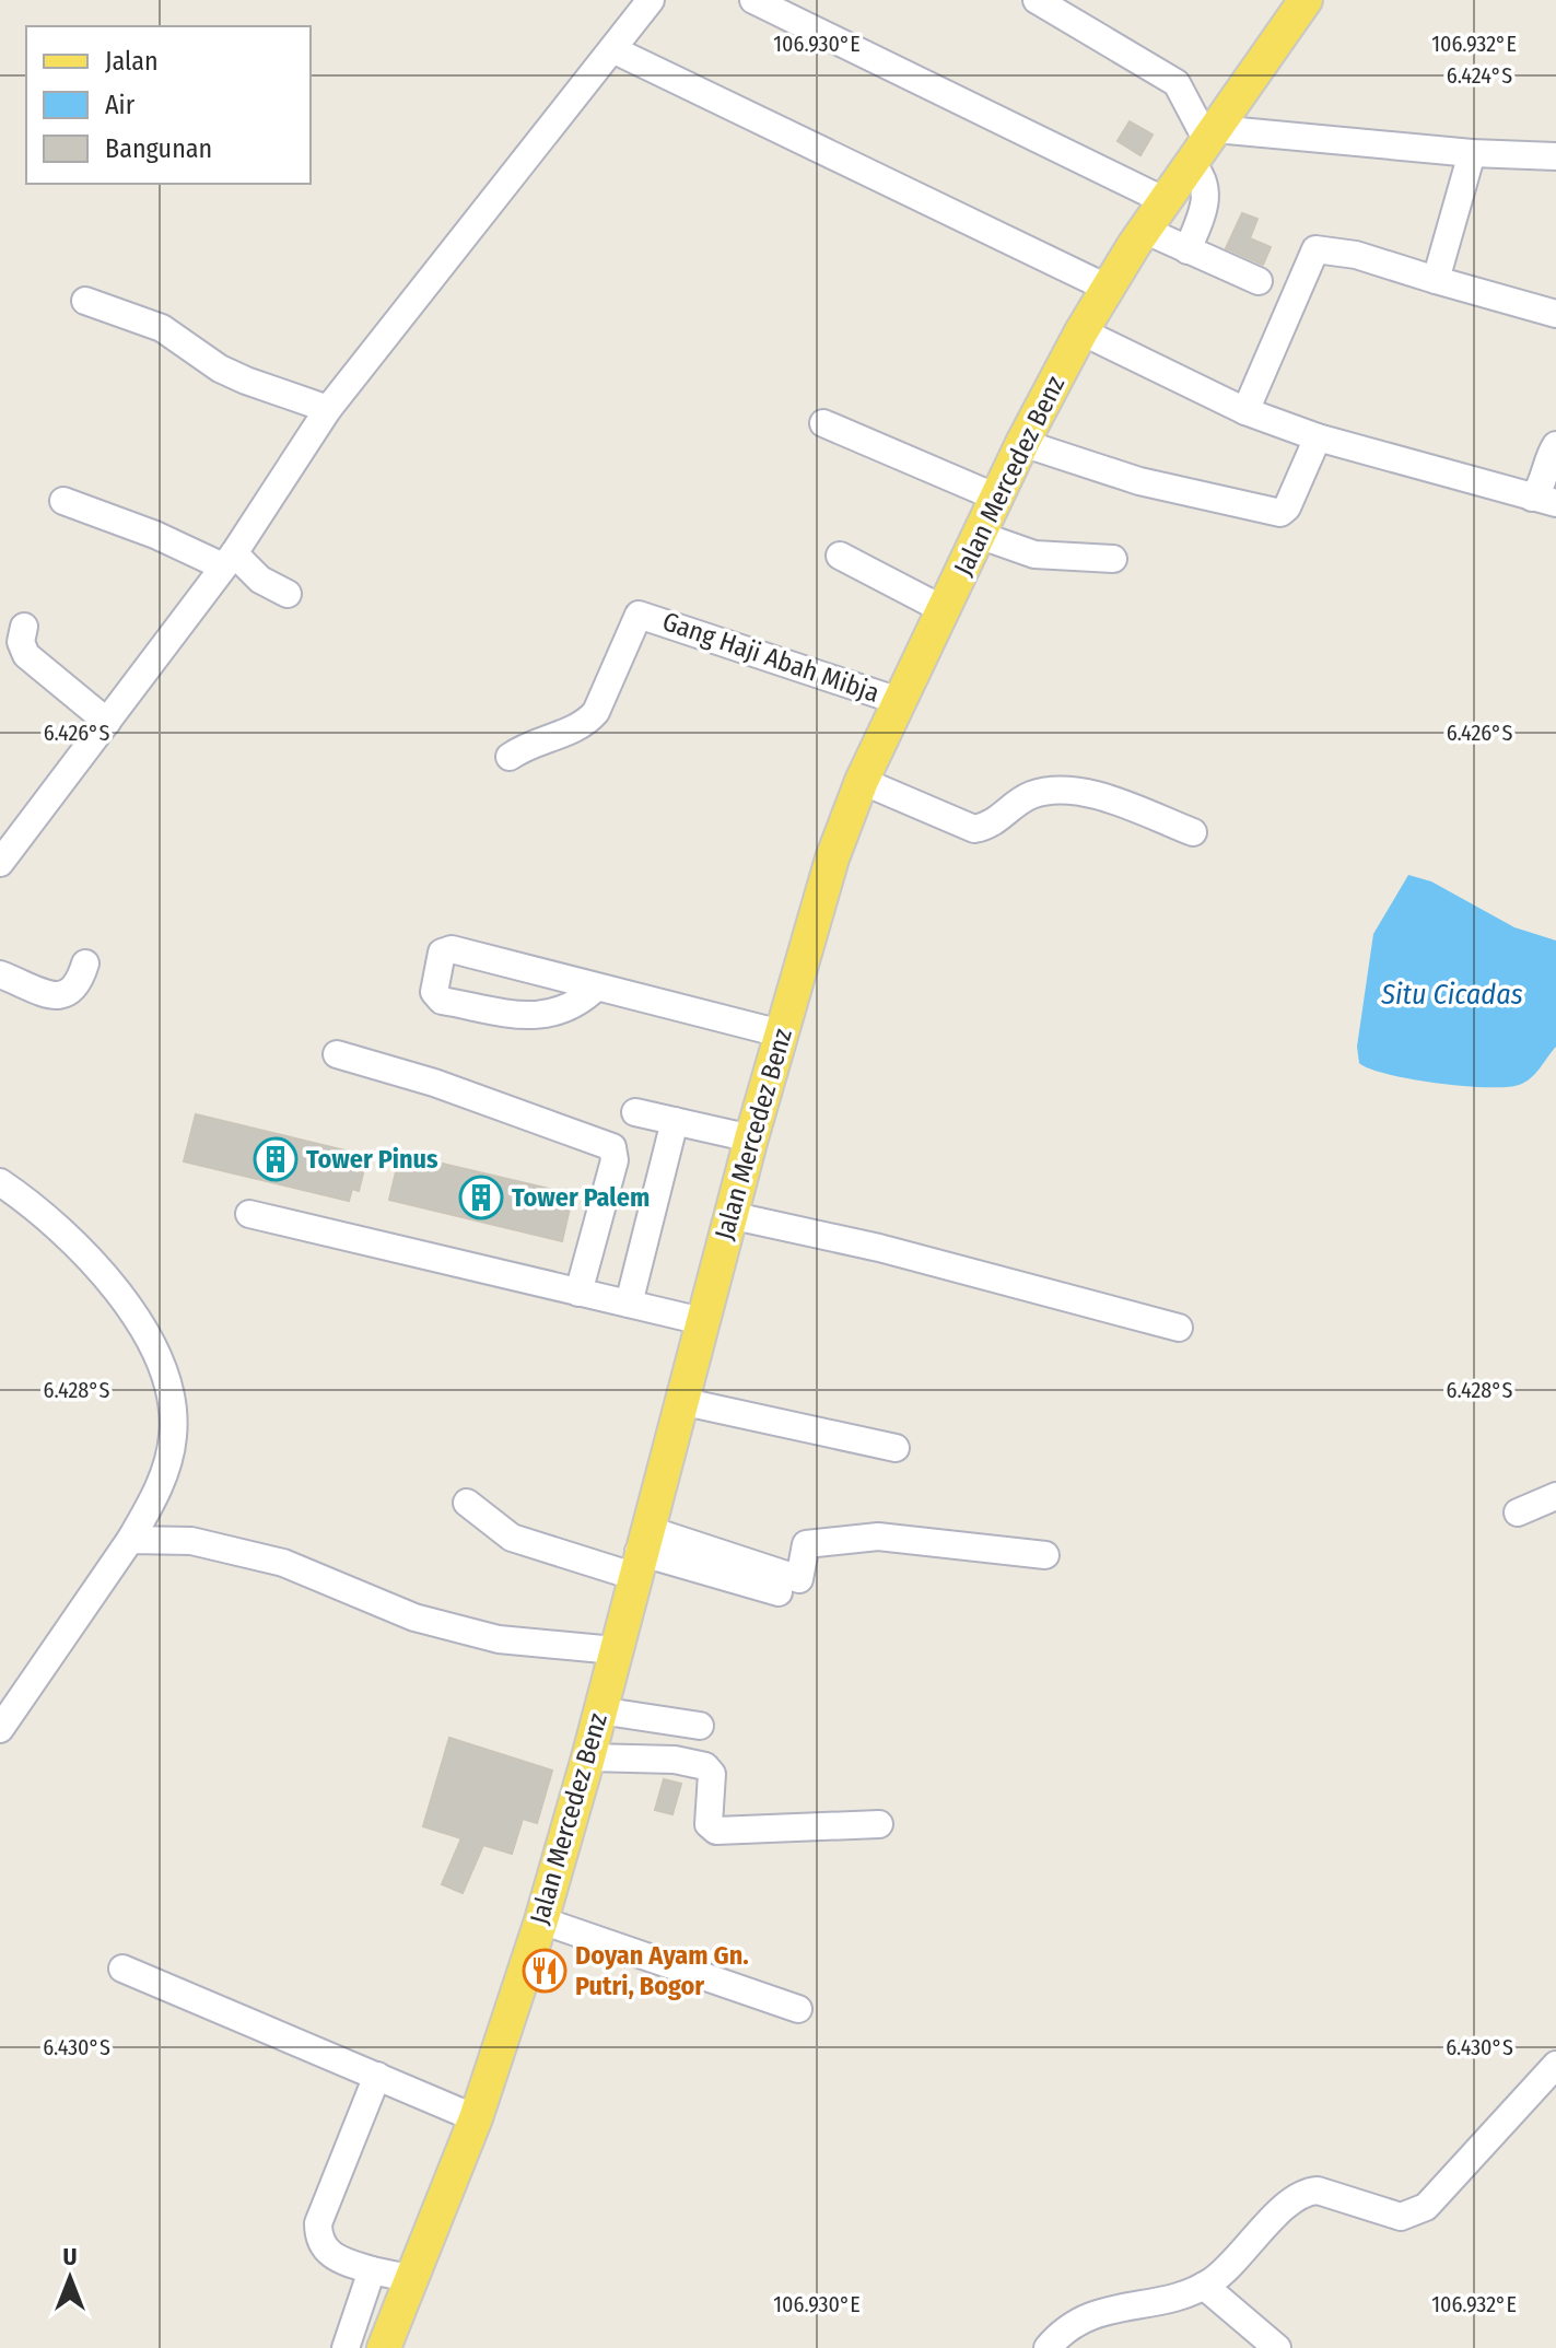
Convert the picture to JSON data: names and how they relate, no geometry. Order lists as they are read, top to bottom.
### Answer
{
  "streets": {
    "main road": ["Jalan Mercedez Benz"],
    "street": ["Gang Haji Abah Mibja"]
  },
  "crossings": [
    ["Jalan Mercedez Benz", "Gang Haji Abah Mibja"]
  ],
  "water": ["Situ Cicadas"],
  "places": {
    "building": ["Tower Pinus", "Tower Palem"],
    "restaurant": ["Doyan Ayam Gn. Putri, Bogor"]
  },
  "legend": ["Jalan", "Air", "Bangunan"],
  "north": "top",
  "coordinates": [
    "106.930°E",
    "106.932°E",
    "6.424°S",
    "6.426°S",
    "6.428°S",
    "6.430°S"
  ]
}
